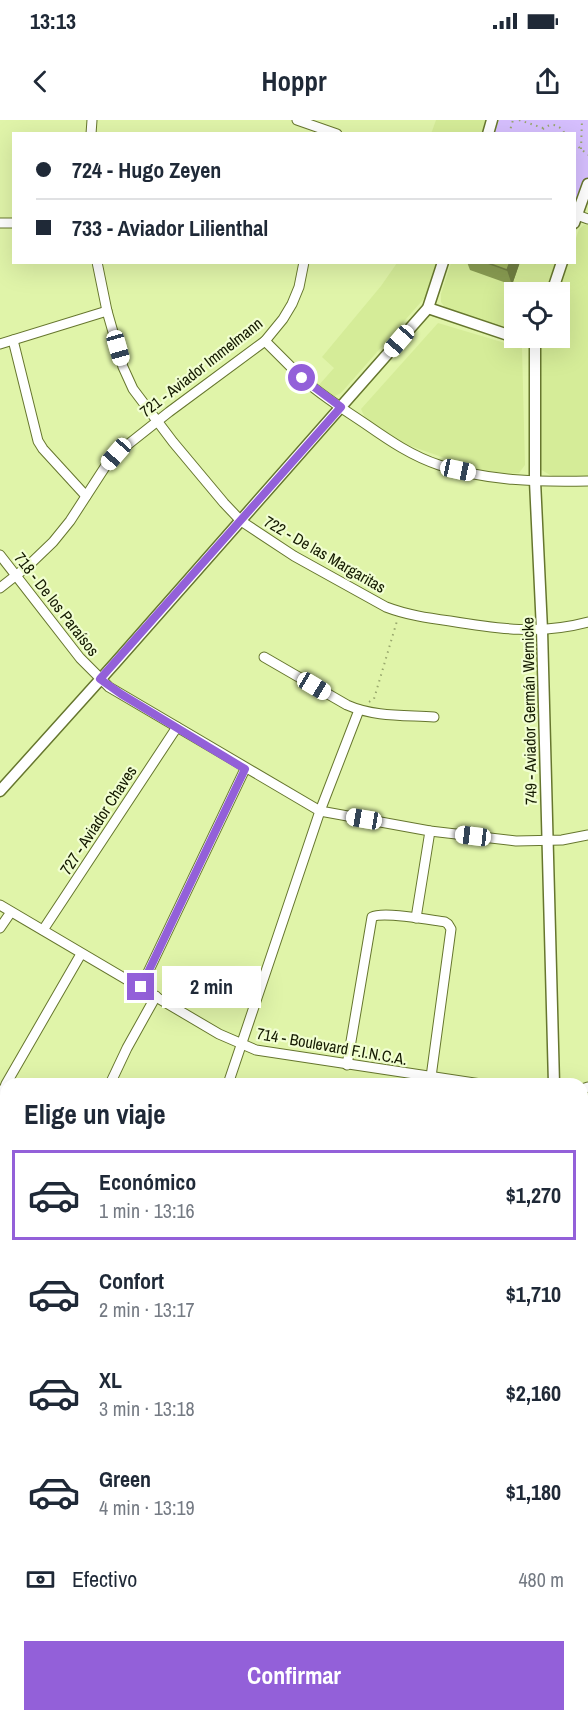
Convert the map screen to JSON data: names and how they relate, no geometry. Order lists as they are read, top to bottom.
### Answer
{
  "streets": {
    "street": [
      "721 - Aviador Immelmann",
      "722 - De las Margaritas",
      "718 - De los Paraísos",
      "749 - Aviador Germán Wernicke",
      "727 - Aviador Chaves",
      "714 - Boulevard F.I.N.C.A."
    ]
  },
  "crossings": [
    ["721 - Aviador Immelmann", "722 - De las Margaritas"],
    ["721 - Aviador Immelmann", "718 - De los Paraísos"],
    ["722 - De las Margaritas", "749 - Aviador Germán Wernicke"],
    ["718 - De los Paraísos", "749 - Aviador Germán Wernicke"],
    ["718 - De los Paraísos", "727 - Aviador Chaves"],
    ["727 - Aviador Chaves", "714 - Boulevard F.I.N.C.A."]
  ],
  "page": {
    "status": "13:13",
    "header": "Hoppr",
    "banner": ["724 - Hugo Zeyen", "733 - Aviador Lilienthal"],
    "bubble": "2 min",
    "heading": "Elige un viaje",
    "list": [
      {
        "name": "Económico",
        "note": "1 min · 13:16",
        "value": "$1,270"
      },
      {
        "name": "Confort",
        "note": "2 min · 13:17",
        "value": "$1,710"
      },
      {
        "name": "XL",
        "note": "3 min · 13:18",
        "value": "$2,160"
      },
      {
        "name": "Green",
        "note": "4 min · 13:19",
        "value": "$1,180"
      }
    ],
    "pay": ["Efectivo", "480 m"],
    "buttons": "Confirmar"
  }
}
